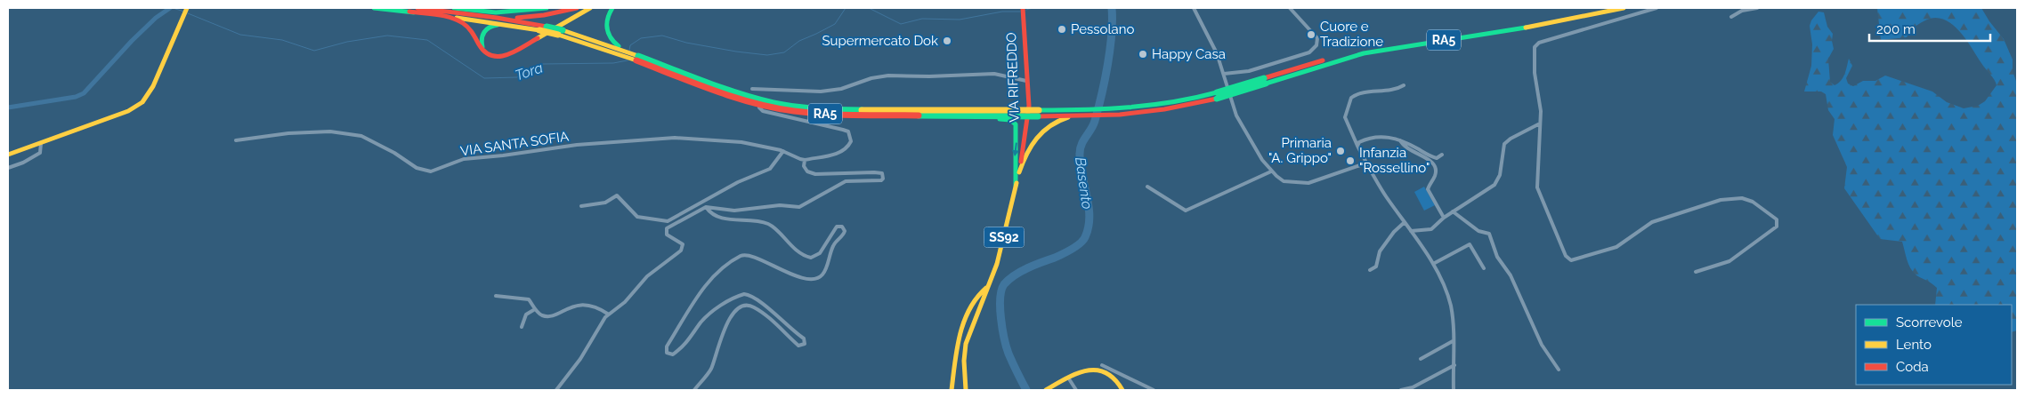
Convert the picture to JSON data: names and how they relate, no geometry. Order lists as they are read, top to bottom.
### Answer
{
  "streets": {
    "main road": ["RA5", "VIA RIFREDDO", "SS92"],
    "street": ["VIA SANTA SOFIA"]
  },
  "crossings": [
    ["VIA RIFREDDO", "SS92"]
  ],
  "water": ["Tora", "Basento"],
  "places": [
    "Pessolano",
    "Cuore e Tradizione",
    "Supermercato Dok",
    "Happy Casa",
    "Primaria \"A. Grippo\"",
    "Infanzia \"Rossellino\""
  ],
  "legend": ["Scorrevole", "Lento", "Coda"],
  "scale_bar": "200 m"
}
